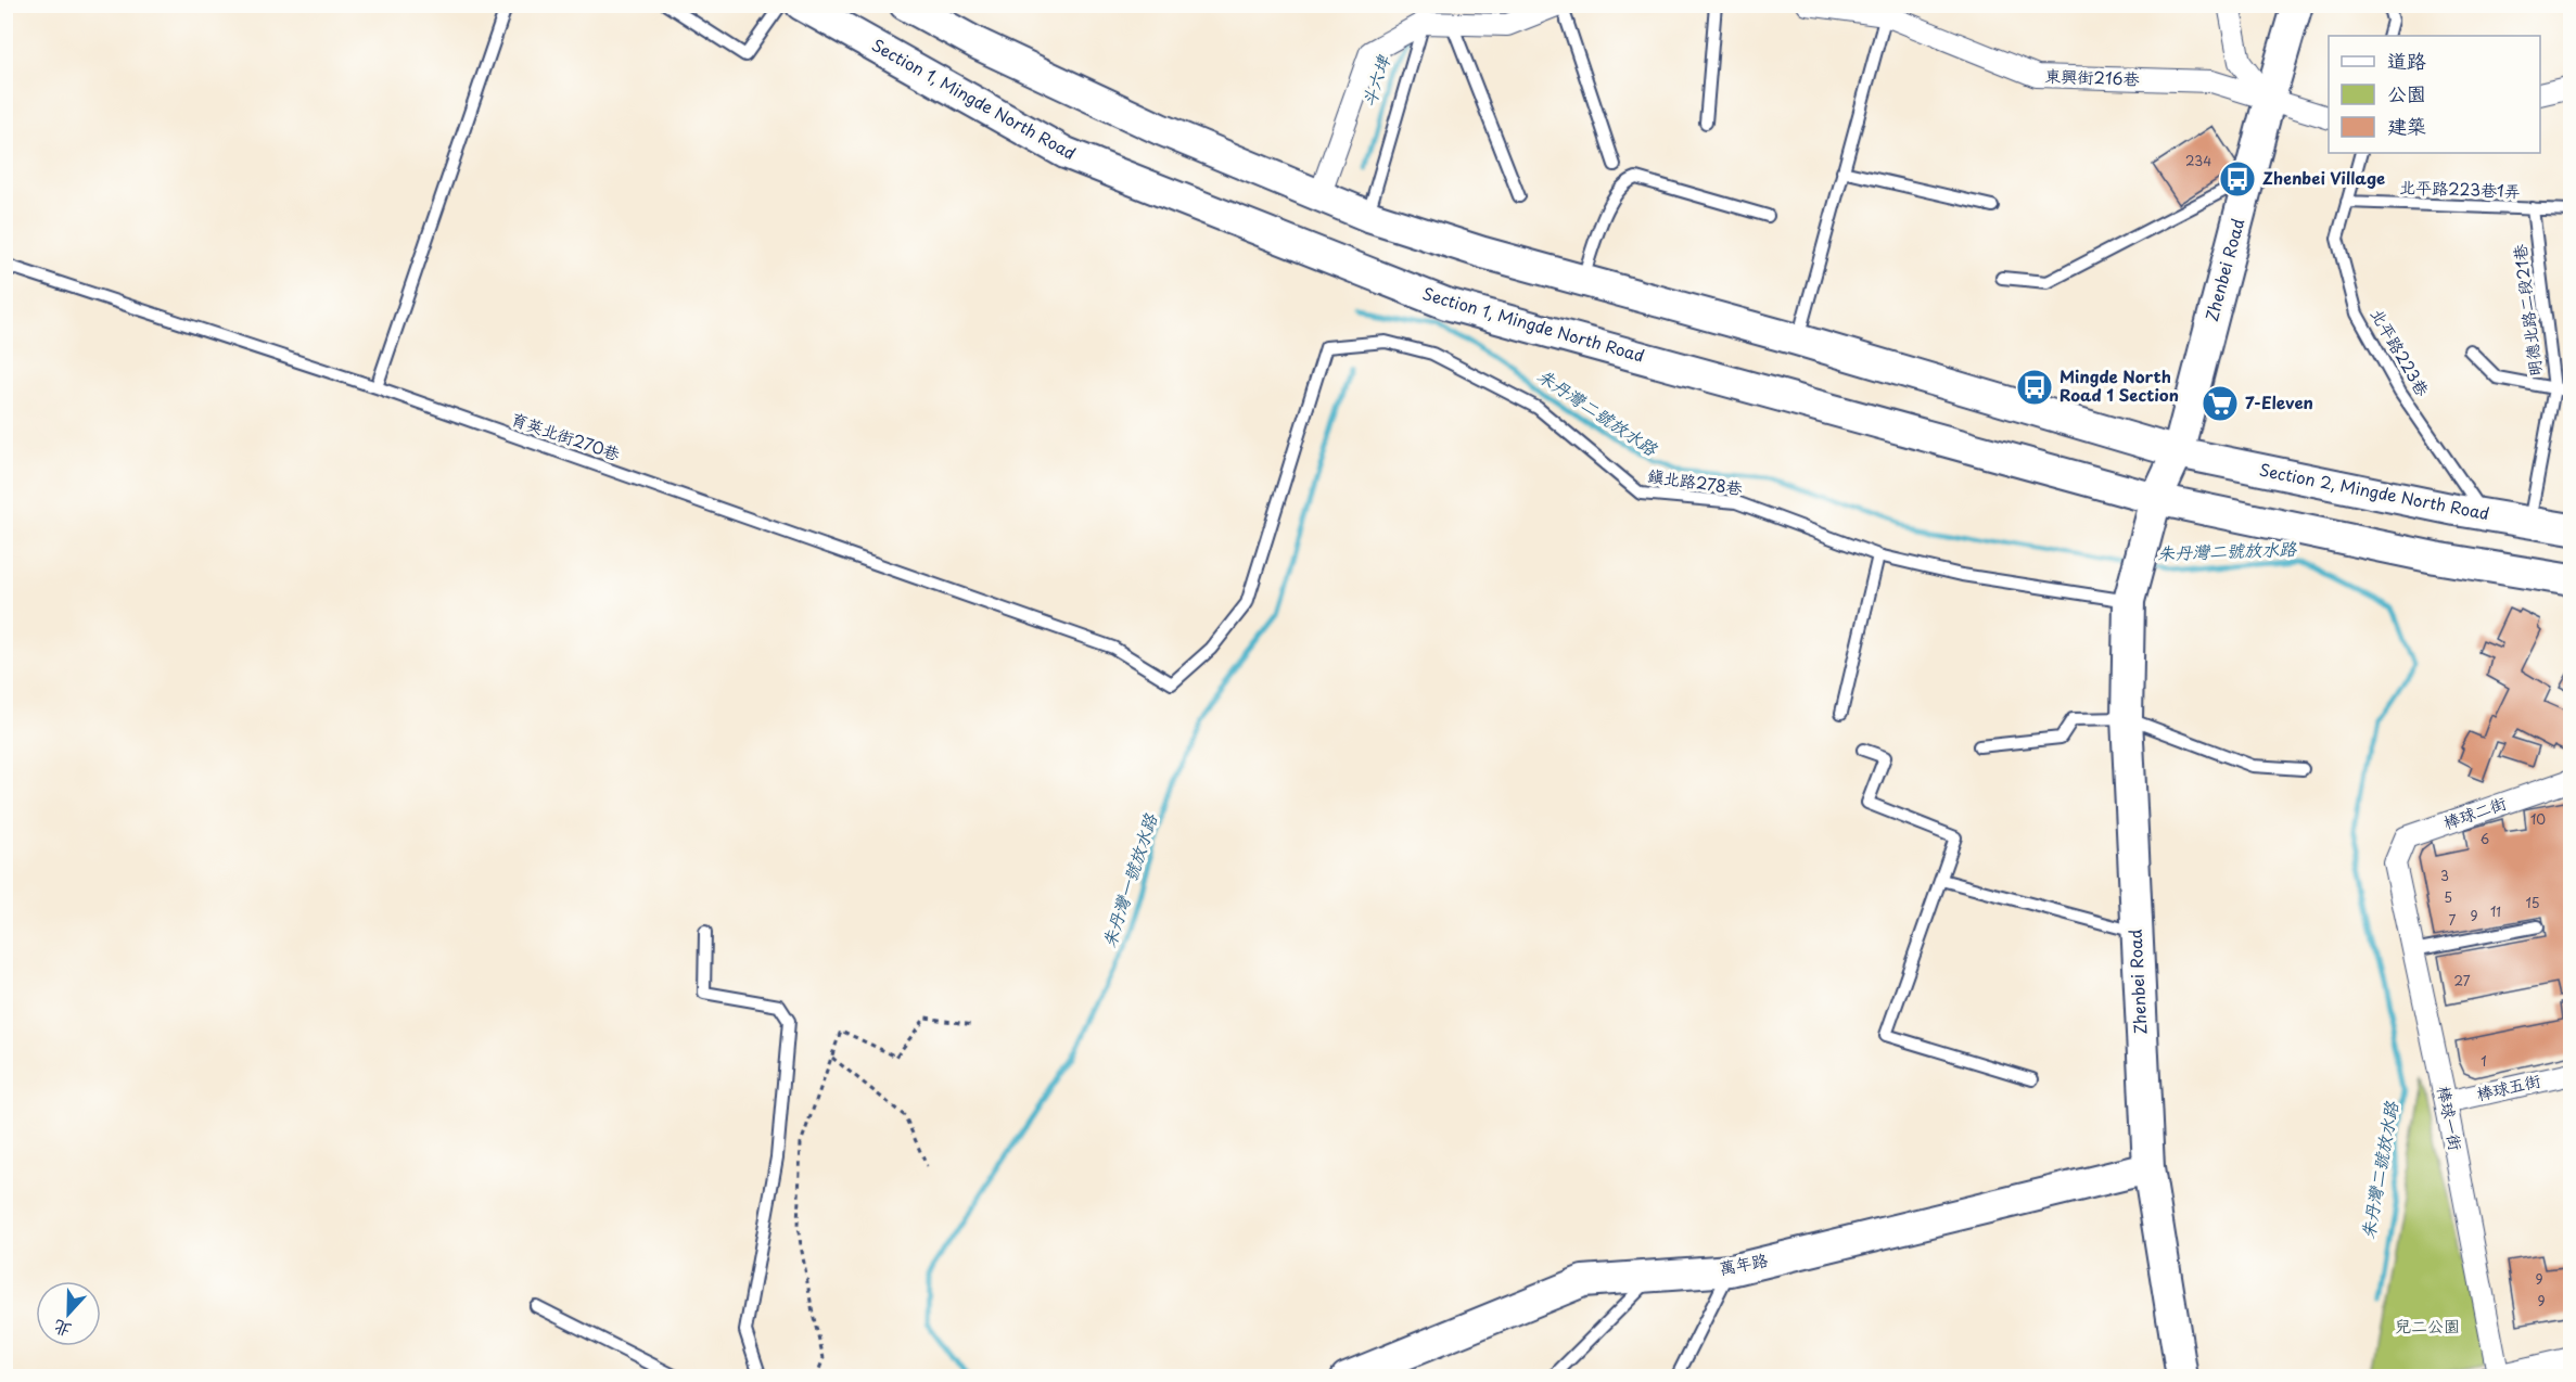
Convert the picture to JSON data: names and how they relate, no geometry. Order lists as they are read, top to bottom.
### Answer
{
  "streets": {
    "street": [
      "東興街216巷",
      "Section 1, Mingde North Road",
      "Zhenbei Road",
      "Section 2, Mingde North Road",
      "棒球二街",
      "棒球五街",
      "棒球一街",
      "萬年路"
    ],
    "lane": [
      "北平路223巷1弄",
      "明德北路二段21巷",
      "北平路223巷",
      "育英北街270巷",
      "鎮北路278巷"
    ]
  },
  "crossings": [
    ["東興街216巷", "Zhenbei Road"],
    ["Section 1, Mingde North Road", "Zhenbei Road"],
    ["北平路223巷1弄", "明德北路二段21巷"],
    ["北平路223巷1弄", "北平路223巷"],
    ["Zhenbei Road", "鎮北路278巷"],
    ["Zhenbei Road", "Section 2, Mingde North Road"],
    ["Zhenbei Road", "萬年路"],
    ["明德北路二段21巷", "Section 2, Mingde North Road"],
    ["北平路223巷", "Section 2, Mingde North Road"],
    ["育英北街270巷", "鎮北路278巷"],
    ["棒球二街", "棒球一街"],
    ["棒球五街", "棒球一街"]
  ],
  "water": ["斗六埤", "朱丹灣二號放水路", "朱丹灣一號放水路"],
  "parks": ["兒二公園"],
  "places": {
    "bus stop": ["Zhenbei Village", "Mingde North Road 1 Section"],
    "supermarket": ["7-Eleven"]
  },
  "house_numbers": [
    "234",
    "10",
    "6",
    "3",
    "5",
    "15",
    "11",
    "9",
    "7",
    "27",
    "1",
    "9",
    "9"
  ],
  "legend": ["道路", "公園", "建築"],
  "north": "bottom"
}
